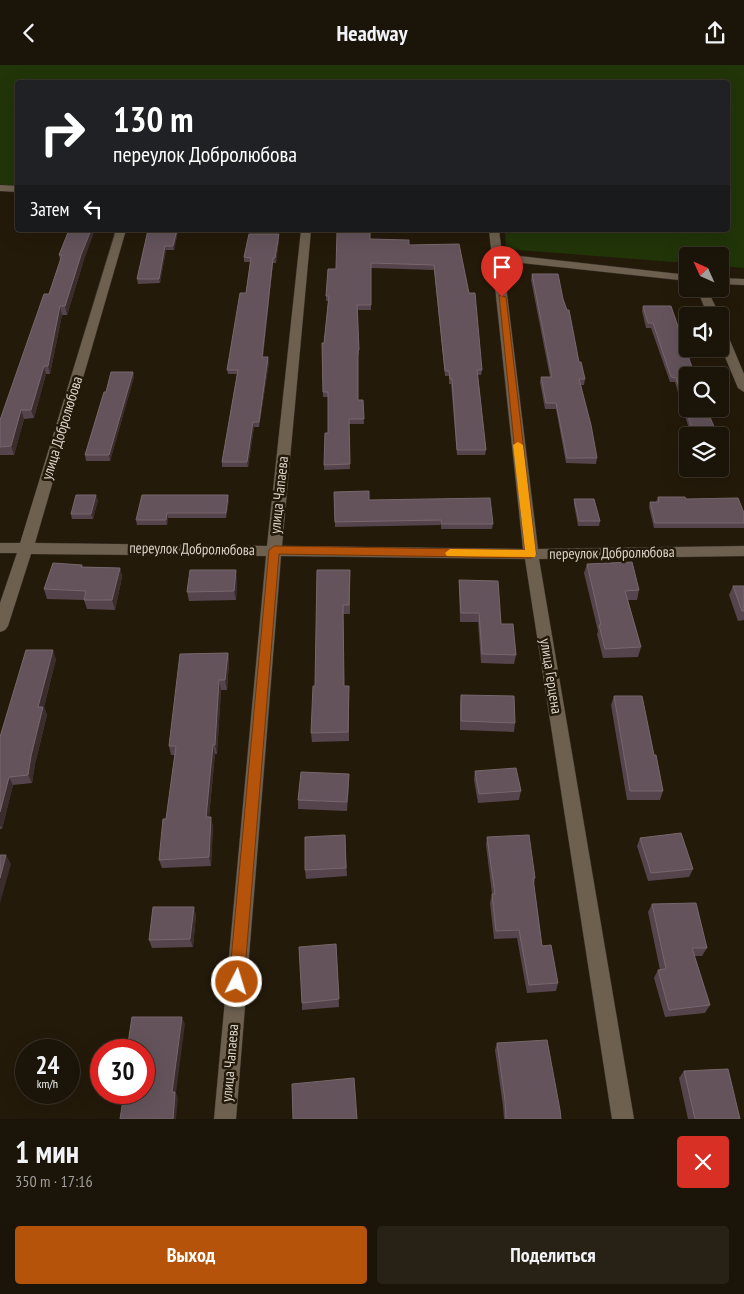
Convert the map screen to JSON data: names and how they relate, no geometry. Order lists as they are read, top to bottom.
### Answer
{
  "streets": {
    "street": [
      "улица Добролюбова",
      "улица Чапаева",
      "переулок Добролюбова",
      "улица Герцена"
    ]
  },
  "crossings": [
    ["улица Добролюбова", "переулок Добролюбова"],
    ["улица Чапаева", "переулок Добролюбова"],
    ["переулок Добролюбова", "улица Герцена"]
  ],
  "north": "top left",
  "page": {
    "header": "Headway",
    "turn": ["130 m", "переулок Добролюбова"],
    "then": "Затем",
    "speed": "24 km/h",
    "limit": "30",
    "heading": ["1 мин", "350 m · 17:16"],
    "buttons": ["Выход", "Поделиться"]
  }
}
